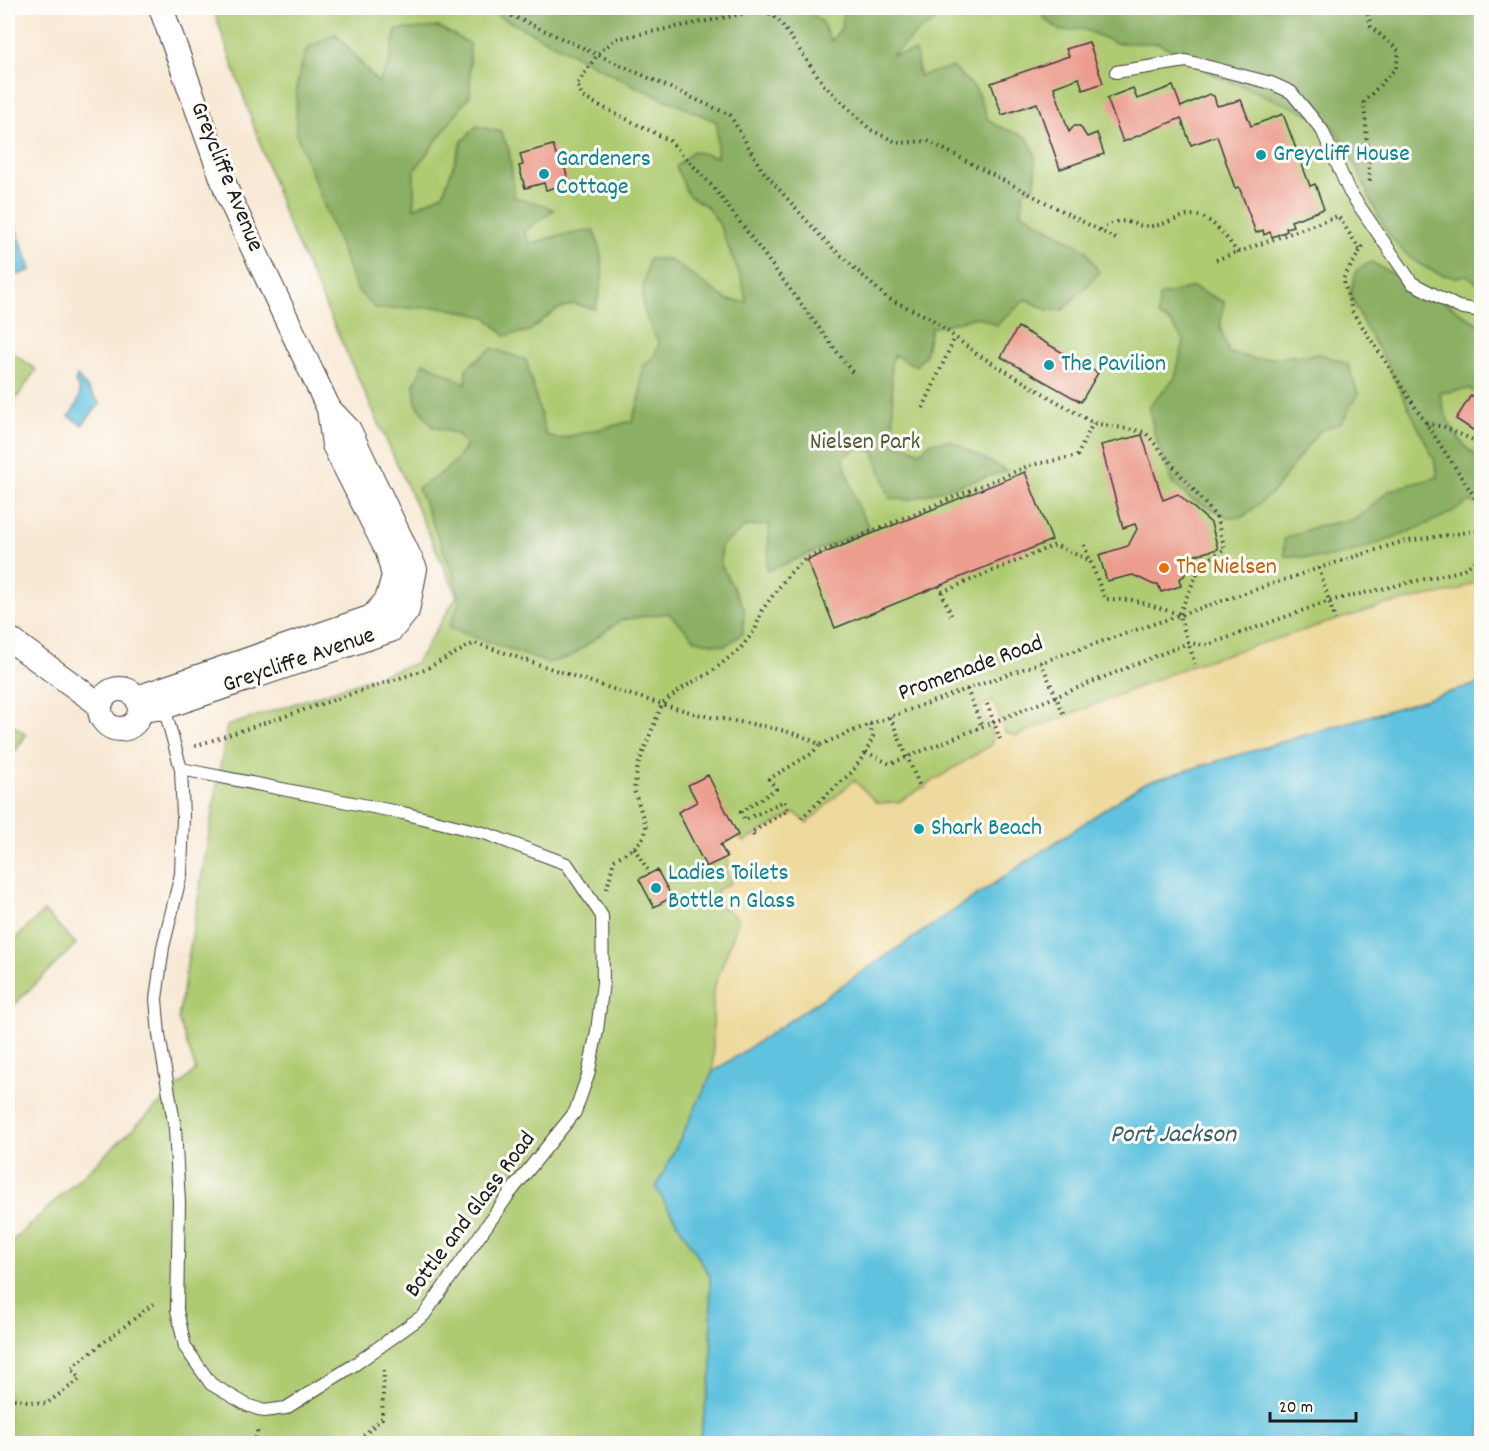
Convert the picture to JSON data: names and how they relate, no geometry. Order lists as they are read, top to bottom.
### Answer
{
  "streets": {
    "street": ["Greycliffe Avenue"],
    "lane": ["Bottle and Glass Road"],
    "path": ["Promenade Road"]
  },
  "crossings": [
    ["Greycliffe Avenue", "Bottle and Glass Road"]
  ],
  "water": ["Port Jackson"],
  "parks": ["Nielsen Park"],
  "places": [
    "Greycliff House",
    "Gardeners Cottage",
    "The Pavilion",
    "The Nielsen",
    "Shark Beach",
    "Ladies Toilets Bottle n Glass"
  ],
  "scale_bar": "20 m"
}
